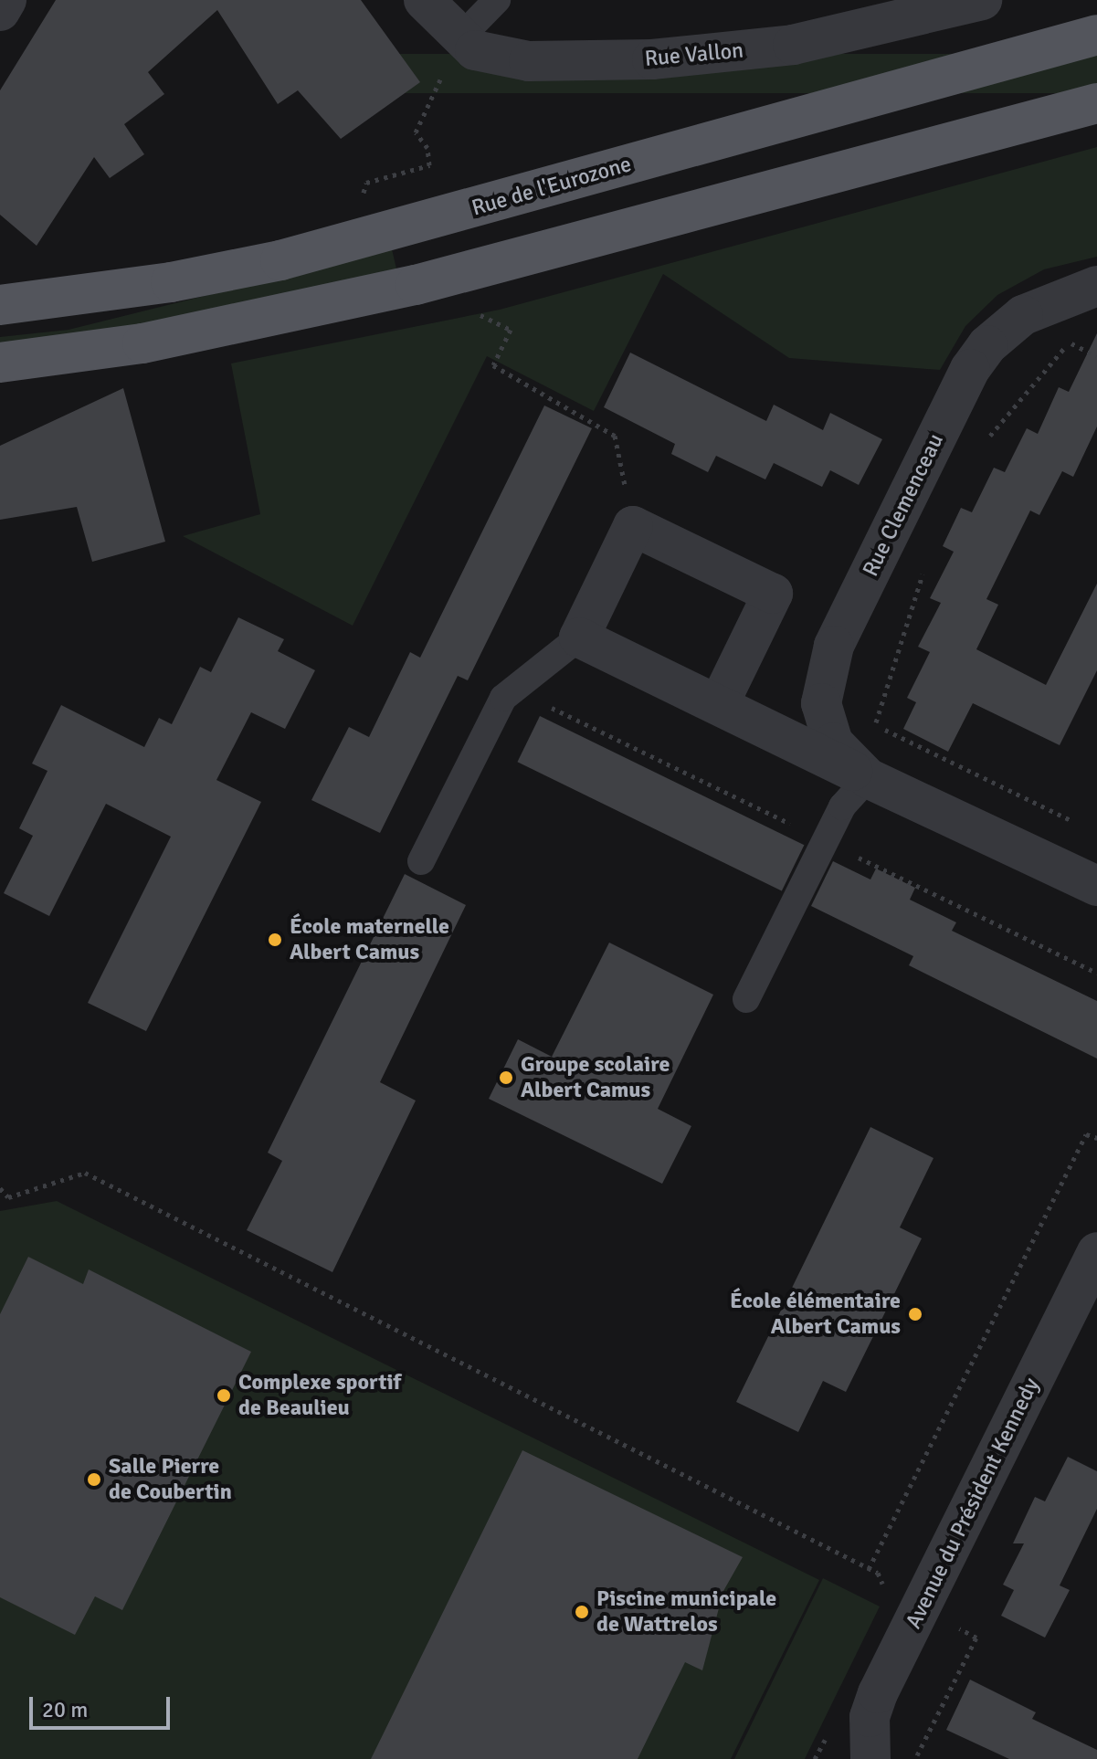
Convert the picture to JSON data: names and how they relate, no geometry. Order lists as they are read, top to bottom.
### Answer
{
  "streets": {
    "main road": ["Rue de l'Eurozone"],
    "street": ["Rue Vallon", "Rue Clemenceau", "Avenue du Président Kennedy"]
  },
  "places": [
    "École maternelle Albert Camus",
    "Groupe scolaire Albert Camus",
    "École élémentaire Albert Camus",
    "Complexe sportif de Beaulieu",
    "Salle Pierre de Coubertin",
    "Piscine municipale de Wattrelos"
  ],
  "scale_bar": "20 m"
}
